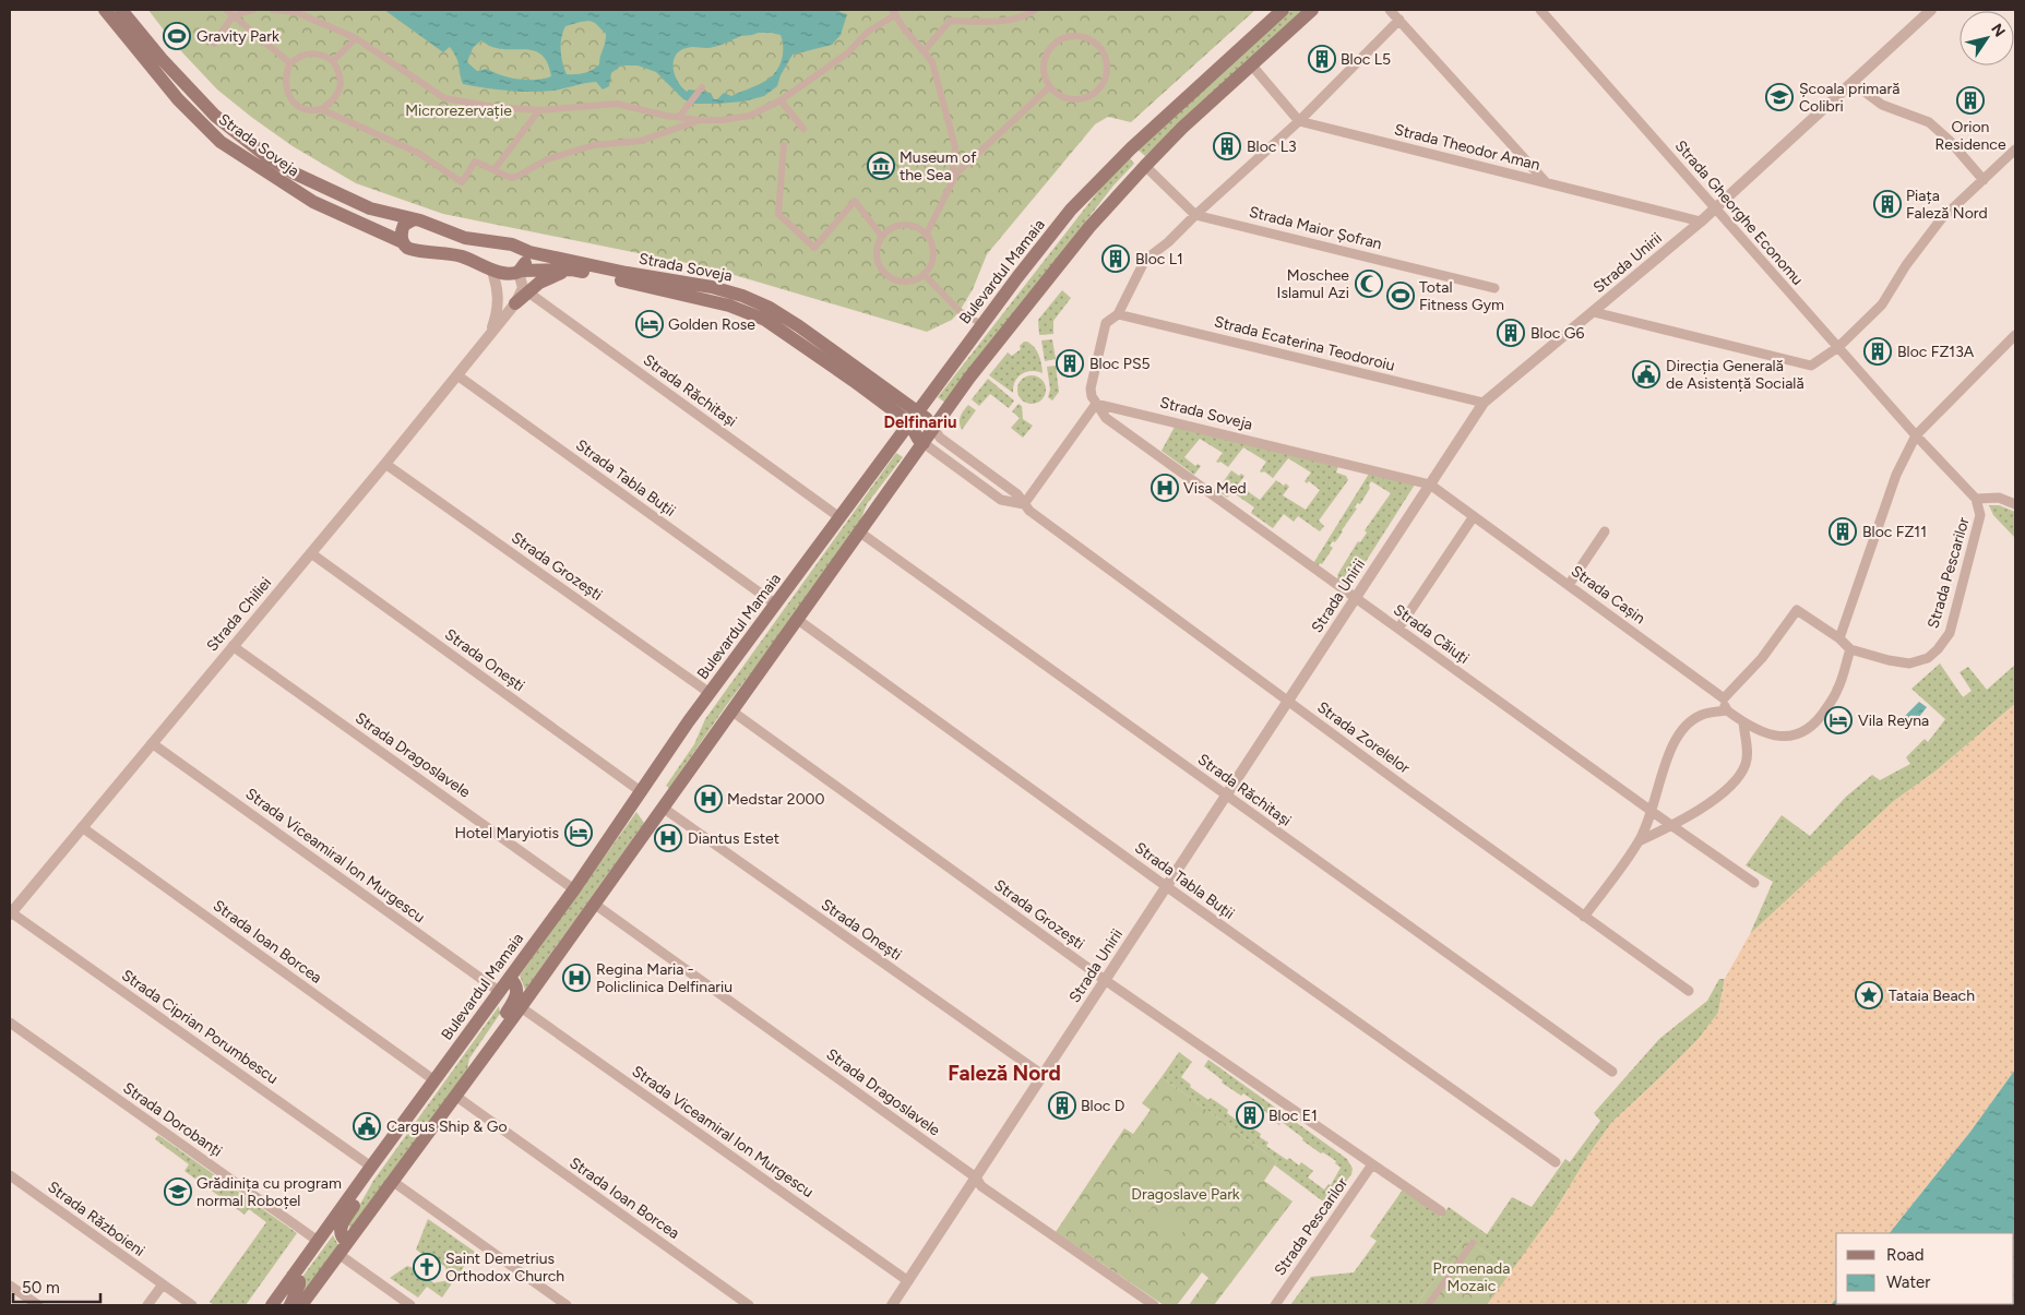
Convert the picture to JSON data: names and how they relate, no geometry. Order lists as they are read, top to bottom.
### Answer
{
  "streets": {
    "main road": ["Strada Soveja", "Bulevardul Mamaia"],
    "street": [
      "Strada Theodor Aman",
      "Strada Gheorghe Economu",
      "Strada Maior Șofran",
      "Strada Unirii",
      "Strada Ecaterina Teodoroiu",
      "Strada Răchitași",
      "Strada Tabla Buții",
      "Strada Grozești",
      "Strada Pescarilor",
      "Strada Cașin",
      "Strada Chiliei",
      "Strada Căiuți",
      "Strada Onești",
      "Strada Zorelelor",
      "Strada Dragoslavele",
      "Strada Viceamiral Ion Murgescu",
      "Strada Ioan Borcea",
      "Strada Ciprian Porumbescu",
      "Strada Dorobanți",
      "Strada Războieni"
    ]
  },
  "crossings": [
    ["Strada Soveja", "Strada Unirii"],
    ["Strada Soveja", "Bulevardul Mamaia"],
    ["Strada Soveja", "Strada Cașin"],
    ["Strada Soveja", "Strada Chiliei"],
    ["Strada Soveja", "Strada Căiuți"],
    ["Strada Soveja", "Strada Zorelelor"],
    ["Strada Theodor Aman", "Strada Unirii"],
    ["Strada Gheorghe Economu", "Strada Unirii"],
    ["Strada Gheorghe Economu", "Strada Pescarilor"],
    ["Strada Unirii", "Strada Ecaterina Teodoroiu"],
    ["Strada Unirii", "Strada Răchitași"],
    ["Strada Unirii", "Strada Tabla Buții"],
    ["Strada Unirii", "Strada Grozești"],
    ["Strada Unirii", "Strada Cașin"],
    ["Strada Unirii", "Strada Căiuți"],
    ["Strada Unirii", "Strada Onești"],
    ["Strada Unirii", "Strada Zorelelor"],
    ["Strada Unirii", "Strada Dragoslavele"],
    ["Strada Unirii", "Strada Viceamiral Ion Murgescu"],
    ["Bulevardul Mamaia", "Strada Răchitași"],
    ["Bulevardul Mamaia", "Strada Tabla Buții"],
    ["Bulevardul Mamaia", "Strada Grozești"],
    ["Bulevardul Mamaia", "Strada Onești"],
    ["Bulevardul Mamaia", "Strada Dragoslavele"],
    ["Bulevardul Mamaia", "Strada Viceamiral Ion Murgescu"],
    ["Bulevardul Mamaia", "Strada Ioan Borcea"],
    ["Bulevardul Mamaia", "Strada Ciprian Porumbescu"],
    ["Bulevardul Mamaia", "Strada Dorobanți"],
    ["Strada Tabla Buții", "Strada Chiliei"],
    ["Strada Grozești", "Strada Pescarilor"],
    ["Strada Grozești", "Strada Chiliei"],
    ["Strada Pescarilor", "Strada Cașin"],
    ["Strada Chiliei", "Strada Onești"],
    ["Strada Chiliei", "Strada Dragoslavele"],
    ["Strada Chiliei", "Strada Viceamiral Ion Murgescu"],
    ["Strada Chiliei", "Strada Ioan Borcea"],
    ["Strada Chiliei", "Strada Ciprian Porumbescu"]
  ],
  "districts": ["Delfinariu", "Faleză Nord"],
  "parks": ["Microrezervație", "Dragoslave Park", "Promenada Mozaic"],
  "places": {
    "sports": ["Gravity Park", "Total Fitness Gym"],
    "building": [
      "Bloc L5",
      "Orion Residence",
      "Bloc L3",
      "Piața Faleză Nord",
      "Bloc L1",
      "Bloc G6",
      "Bloc FZ13A",
      "Bloc PS5",
      "Bloc FZ11",
      "Bloc D",
      "Bloc E1"
    ],
    "school or university": ["Școala primară Colibri", "Grădinița cu program normal Roboțel"],
    "museum": ["Museum of the Sea"],
    "mosque": ["Moschee Islamul Azi"],
    "hotel": ["Golden Rose", "Vila Reyna", "Hotel Maryiotis"],
    "public building": ["Direcția Generală de Asistență Socială", "Cargus Ship & Go"],
    "hospital": [
      "Visa Med",
      "Medstar 2000",
      "Diantus Estet",
      "Regina Maria - Policlinica Delfinariu"
    ],
    "place": ["Tataia Beach"],
    "church": ["Saint Demetrius Orthodox Church"]
  },
  "legend": ["Road", "Water"],
  "scale_bar": "50 m",
  "north": "top right"
}
